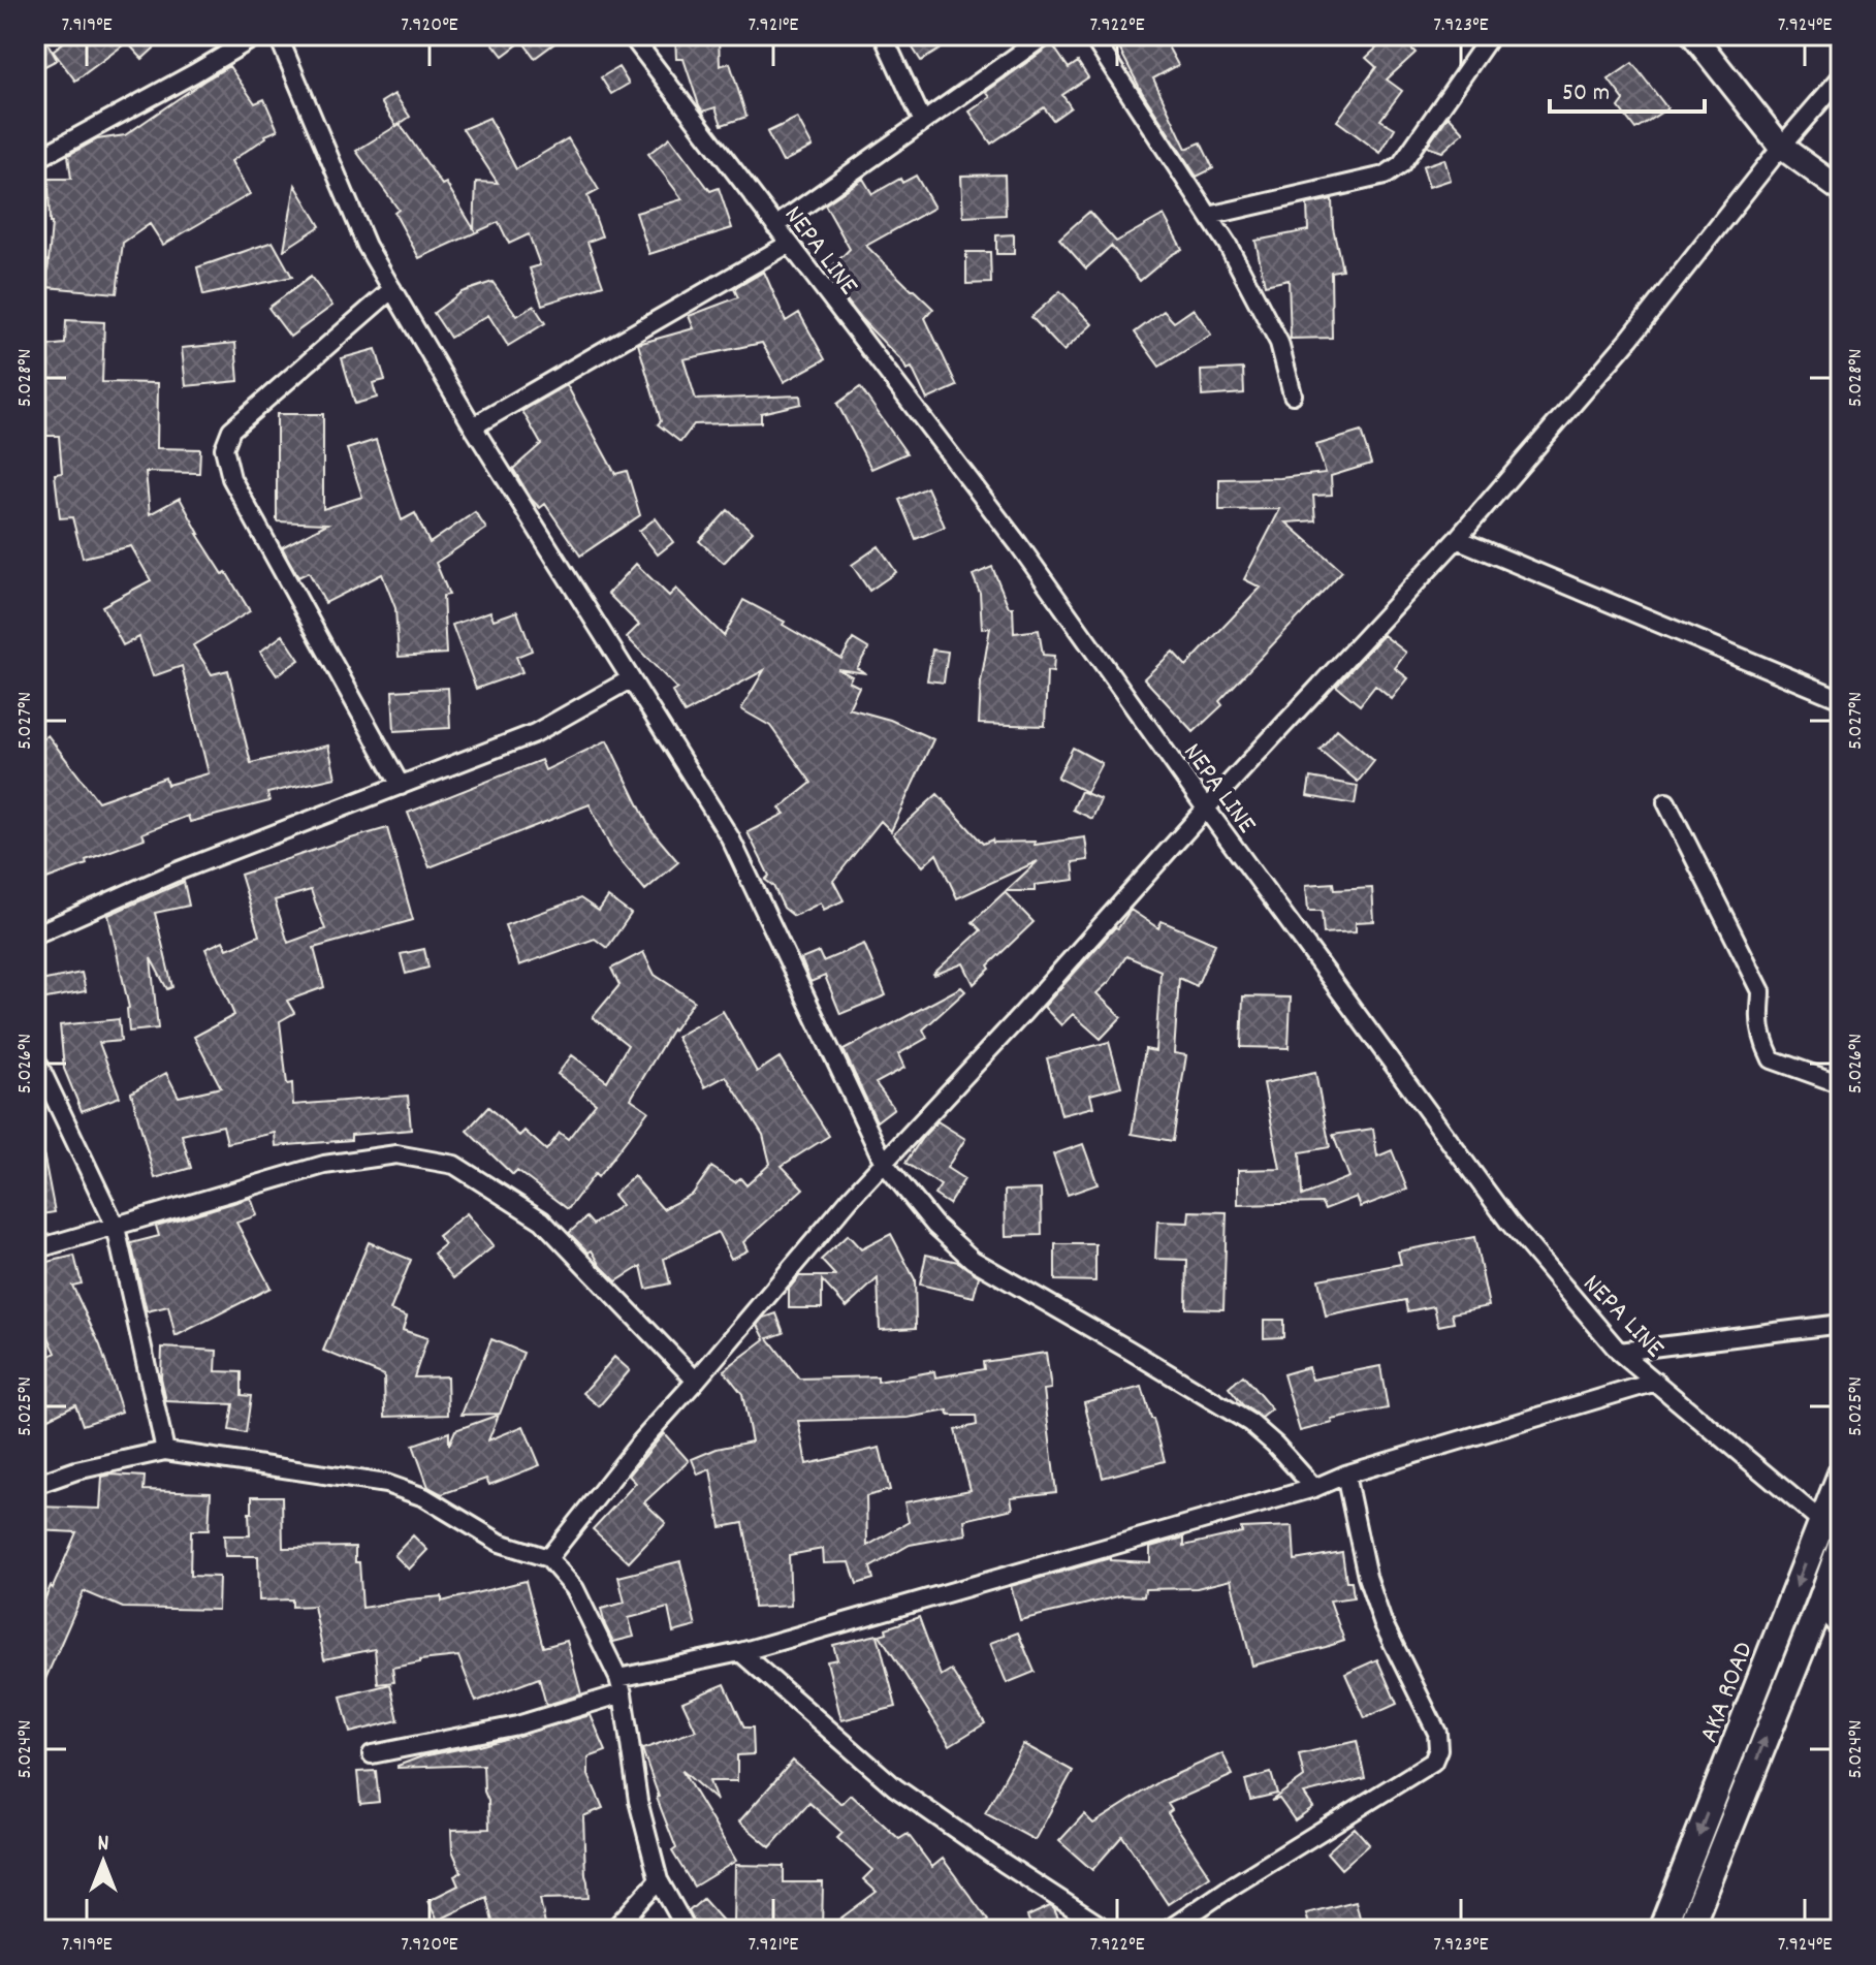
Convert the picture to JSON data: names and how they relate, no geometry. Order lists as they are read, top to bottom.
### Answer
{
  "streets": {
    "main road": ["AKA ROAD"],
    "street": ["NEPA LINE"]
  },
  "crossings": [
    ["NEPA LINE", "AKA ROAD"]
  ],
  "scale_bar": "50 m",
  "north": "top",
  "coordinates": [
    "7.919°E",
    "7.920°E",
    "7.921°E",
    "7.922°E",
    "7.923°E",
    "7.924°E",
    "5.028°N",
    "5.027°N",
    "5.026°N",
    "5.025°N",
    "5.024°N"
  ]
}
